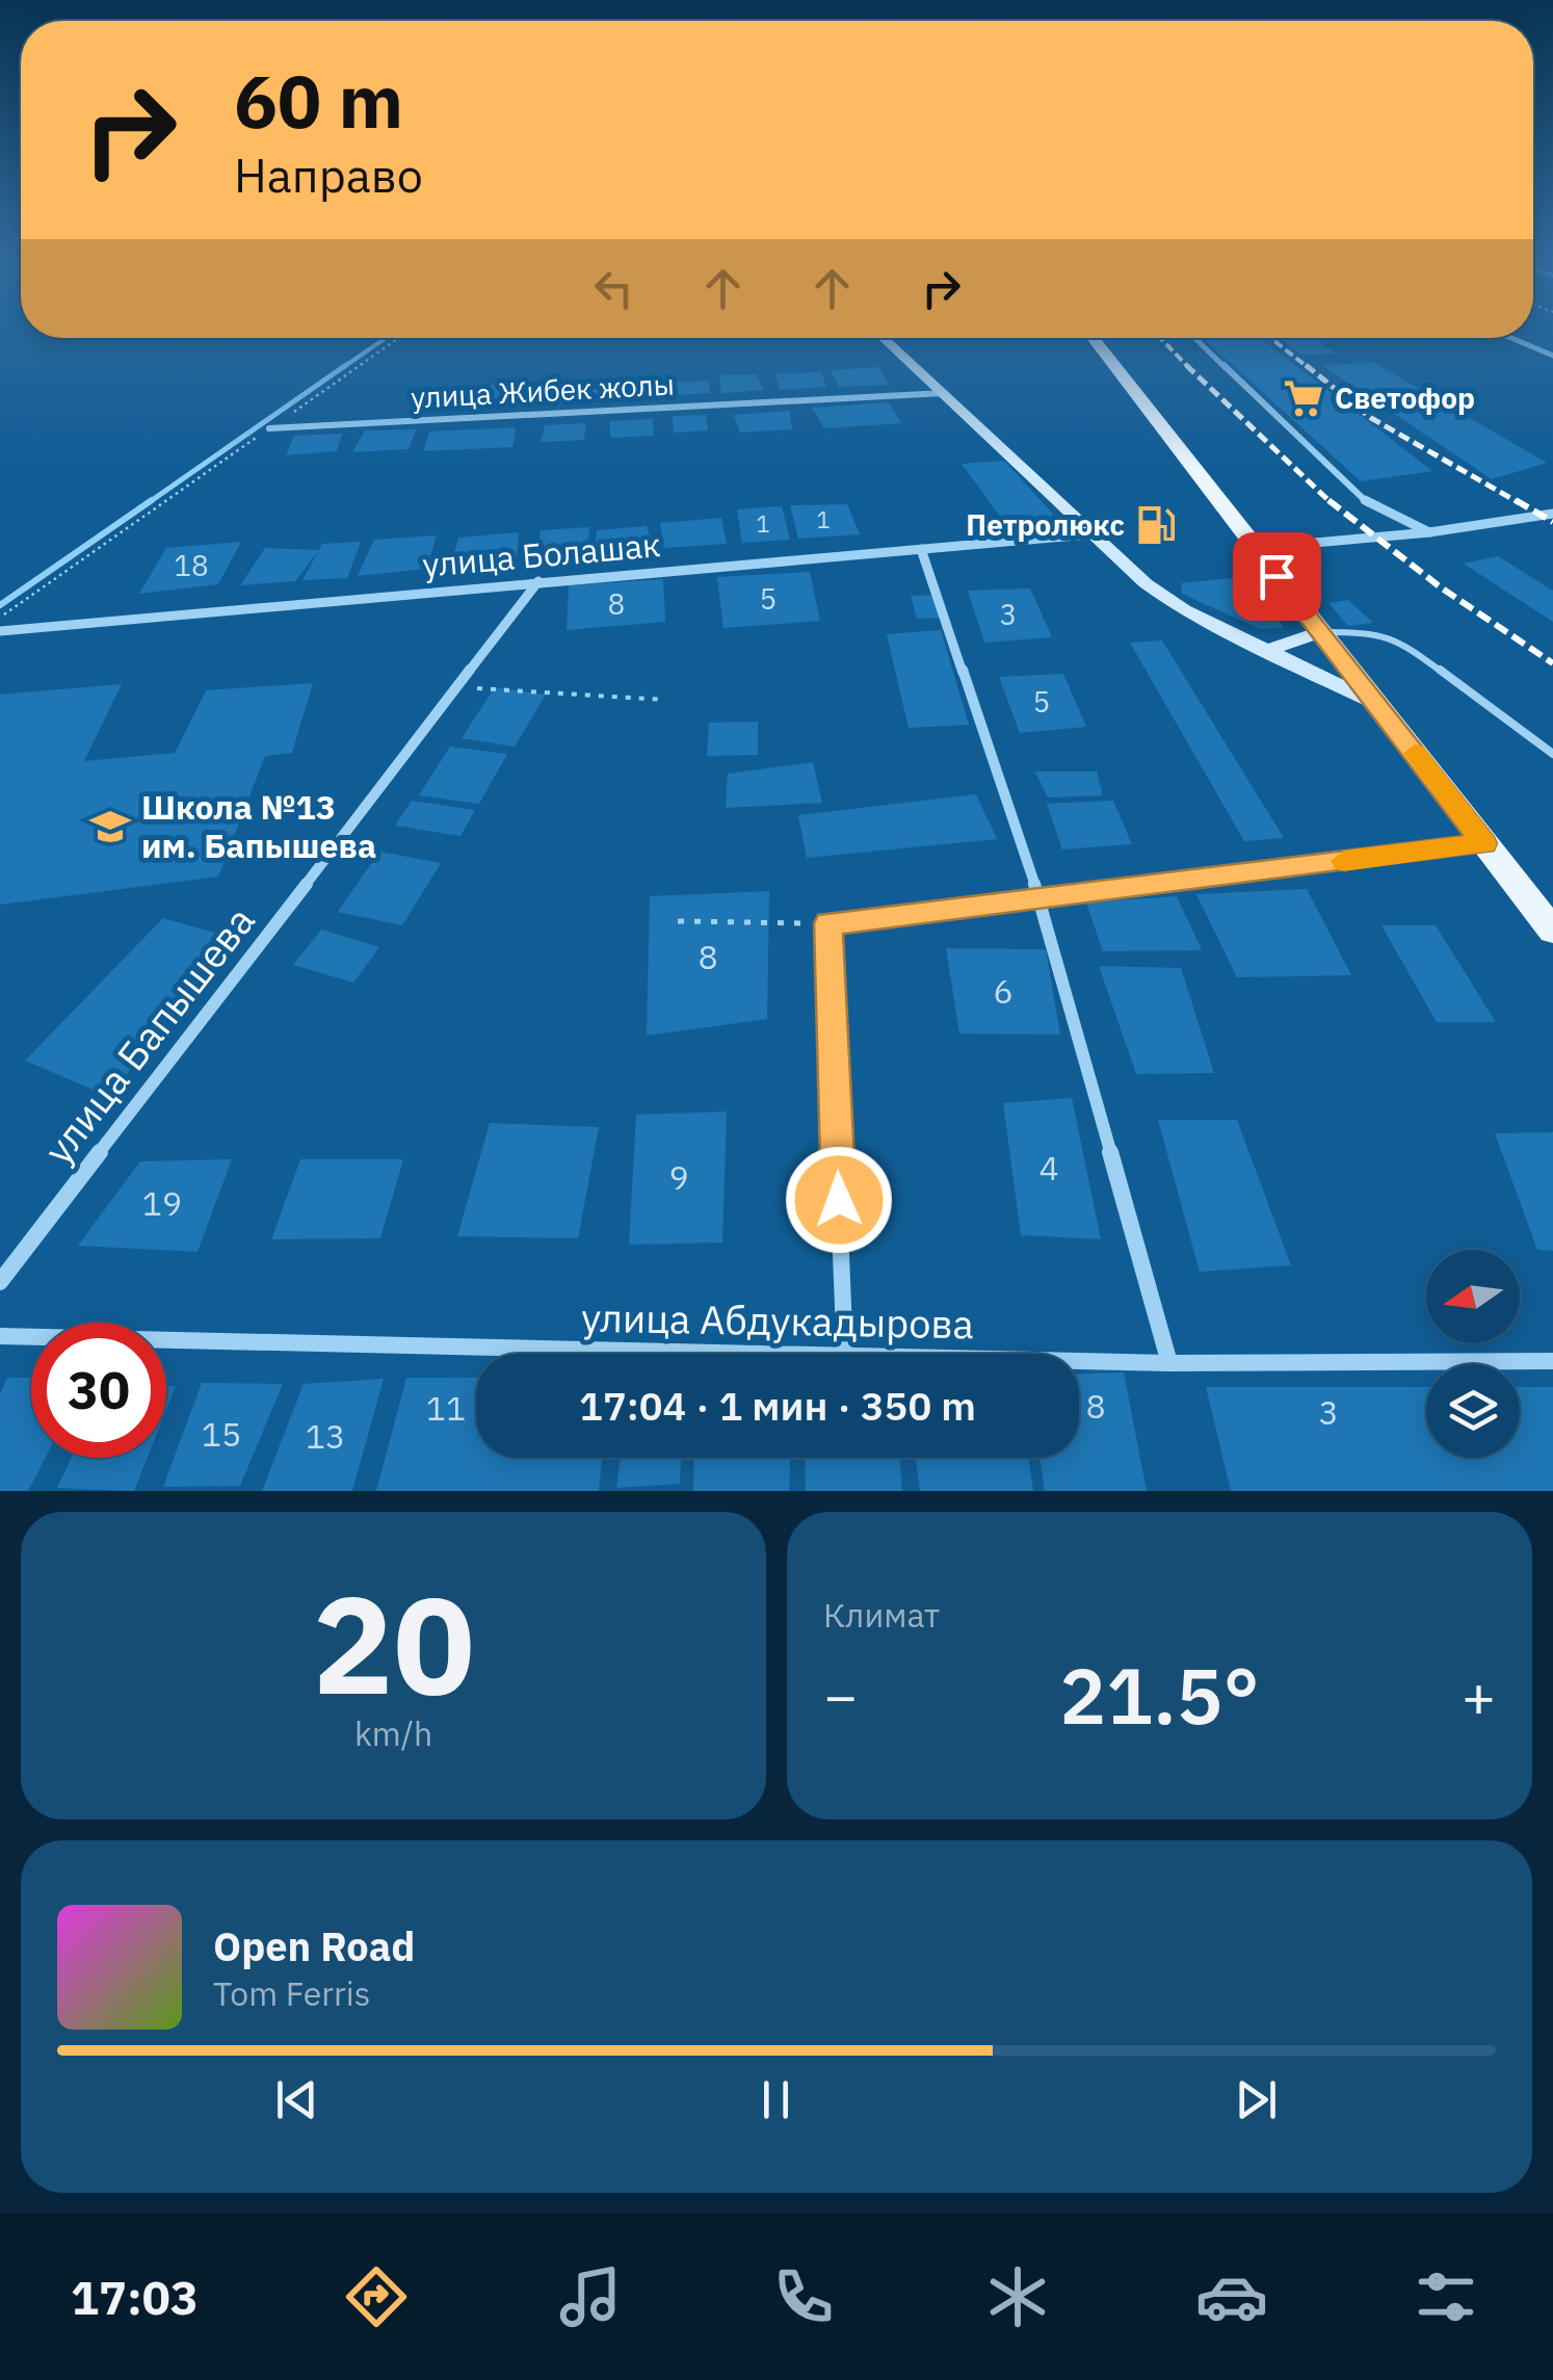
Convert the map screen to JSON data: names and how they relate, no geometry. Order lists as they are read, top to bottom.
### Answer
{
  "streets": {
    "street": [
      "улица Жибек жолы",
      "улица Болашак",
      "улица Бапышева",
      "улица Абдукадырова"
    ]
  },
  "crossings": [
    ["улица Болашак", "улица Бапышева"]
  ],
  "places": {
    "supermarket": ["Светофор"],
    "fuel station": ["Петролюкс"],
    "school or university": ["Школа №13 им. Бапышева"]
  },
  "house_numbers": [
    "1",
    "1",
    "18",
    "5",
    "8",
    "3",
    "5",
    "8",
    "6",
    "4",
    "9",
    "19",
    "8",
    "11",
    "3",
    "15",
    "13"
  ],
  "north": "left",
  "page": {
    "turn": ["60 m", "Направо"],
    "limit": "30",
    "trip": "17:04 · 1 мин · 350 m",
    "tile": [
      ["20", "km/h"],
      "Климат"
    ],
    "heat": ["−", "21.5°", "+"],
    "song": ["Open Road", "Tom Ferris"],
    "tabs": "17:03"
  }
}
